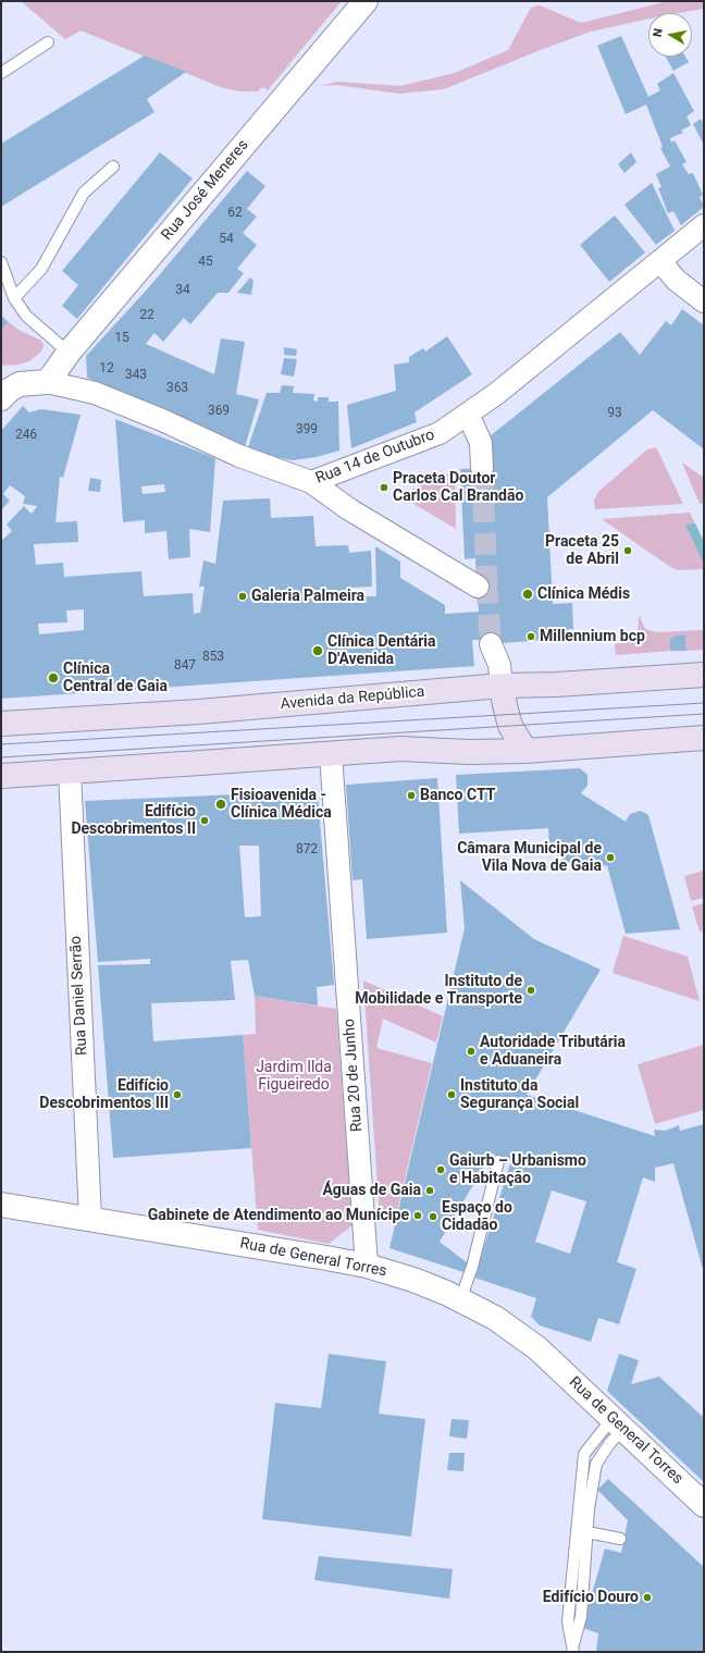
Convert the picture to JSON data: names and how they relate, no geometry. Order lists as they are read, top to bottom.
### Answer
{
  "streets": {
    "main road": ["Avenida da República"],
    "street": [
      "Rua José Meneres",
      "Rua 14 de Outubro",
      "Rua Daniel Serrão",
      "Rua 20 de Junho",
      "Rua de General Torres"
    ]
  },
  "crossings": [
    ["Rua José Meneres", "Rua 14 de Outubro"],
    ["Rua Daniel Serrão", "Rua de General Torres"],
    ["Rua 20 de Junho", "Rua de General Torres"]
  ],
  "parks": ["Jardim Ilda Figueiredo"],
  "places": [
    "Praceta Doutor Carlos Cal Brandão",
    "Praceta 25 de Abril",
    "Clínica Médis",
    "Galeria Palmeira",
    "Millennium bcp",
    "Clínica Dentária D'Avenida",
    "Clínica Central de Gaia",
    "Banco CTT",
    "Fisioavenida - Clínica Médica",
    "Edifício Descobrimentos II",
    "Câmara Municipal de Vila Nova de Gaia",
    "Instituto de Mobilidade e Transporte",
    "Autoridade Tributária e Aduaneira",
    "Edifício Descobrimentos III",
    "Instituto da Segurança Social",
    "Gaiurb – Urbanismo e Habitação",
    "Águas de Gaia",
    "Gabinete de Atendimento ao Munícipe",
    "Espaço do Cidadão",
    "Edifício Douro"
  ],
  "house_numbers": [
    "62",
    "54",
    "45",
    "34",
    "22",
    "15",
    "12",
    "343",
    "363",
    "369",
    "93",
    "399",
    "246",
    "853",
    "847",
    "872"
  ],
  "north": "left"
}
